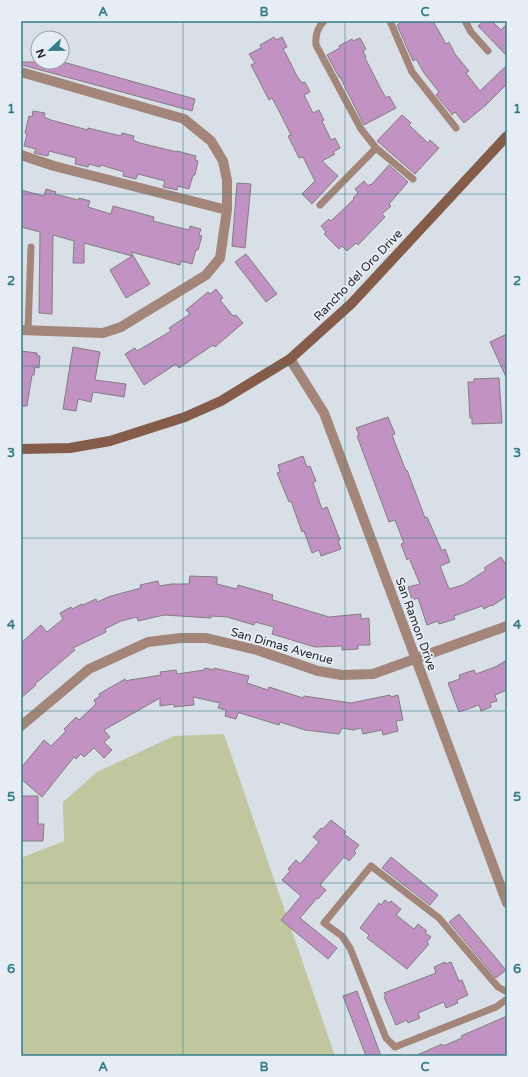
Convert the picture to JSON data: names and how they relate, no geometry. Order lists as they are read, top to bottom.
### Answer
{
  "streets": {
    "main road": ["Rancho del Oro Drive"],
    "street": ["San Ramon Drive", "San Dimas Avenue"]
  },
  "crossings": [
    ["Rancho del Oro Drive", "San Ramon Drive"],
    ["San Ramon Drive", "San Dimas Avenue"]
  ],
  "north": "left",
  "grid": {
    "columns": ["A", "B", "C"],
    "rows": [
      "1",
      "2",
      "3",
      "4",
      "5",
      "6"
    ]
  }
}
